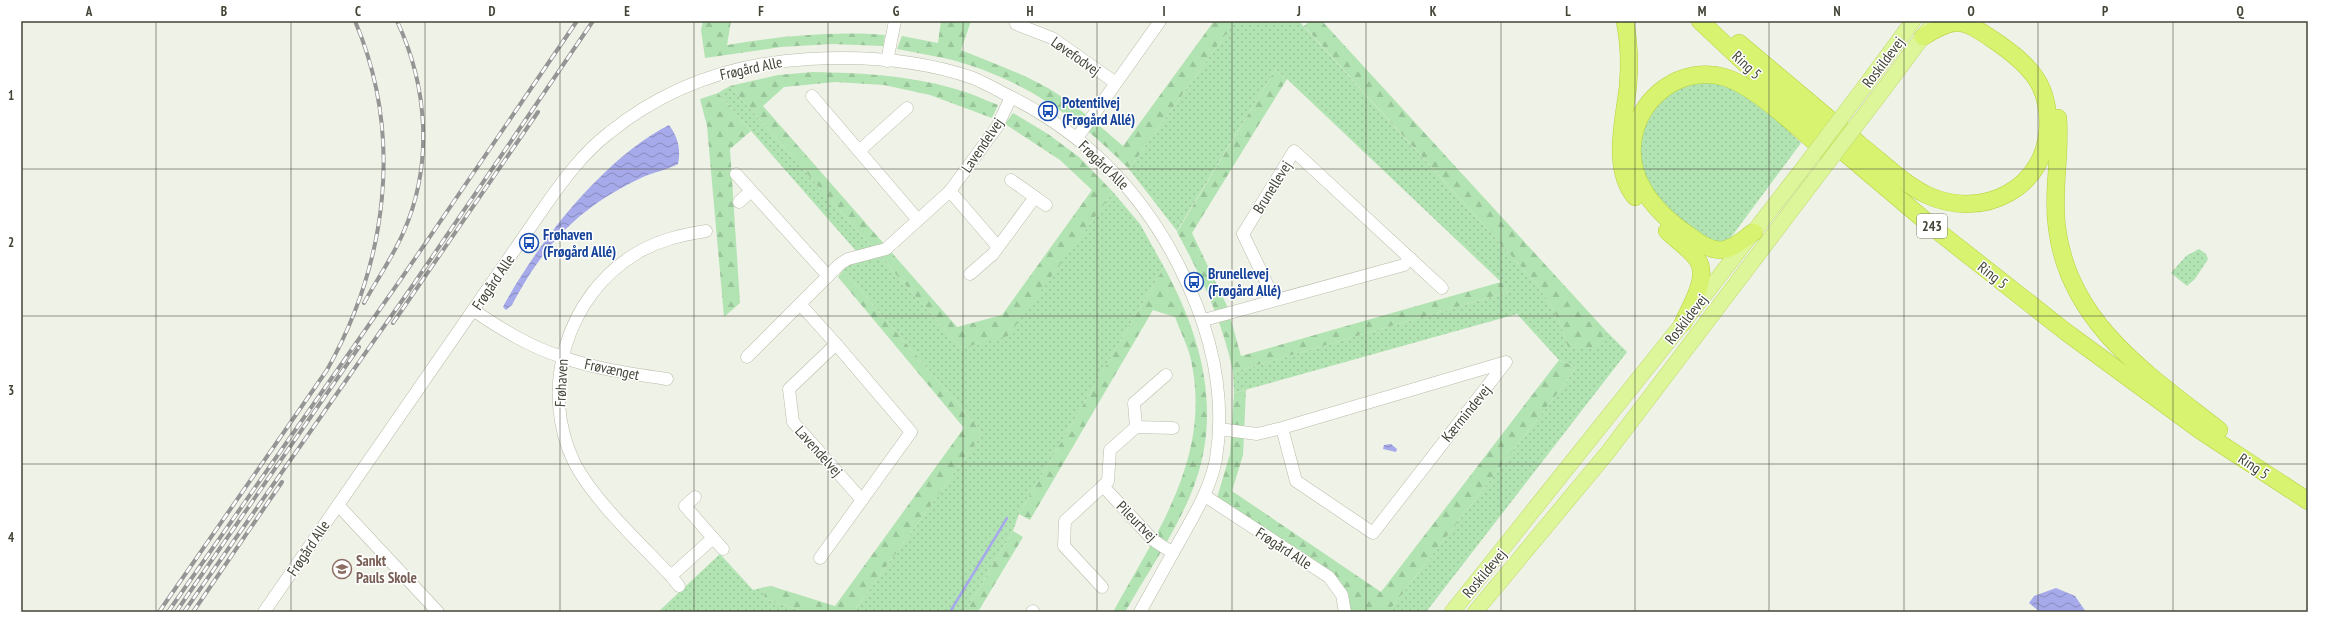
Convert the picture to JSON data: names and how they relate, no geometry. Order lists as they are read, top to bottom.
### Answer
{
  "streets": {
    "highway": ["Ring 5", "243"],
    "main road": ["Roskildevej"],
    "street": [
      "Løvefodvej",
      "Frøgård Alle",
      "Lavendelvej",
      "Brunellevej",
      "Frøvænget",
      "Frøhaven",
      "Kærmindevej",
      "Pileurtvej"
    ]
  },
  "crossings": [
    ["Løvefodvej", "Frøgård Alle"],
    ["Frøgård Alle", "Lavendelvej"],
    ["Frøgård Alle", "Frøvænget"],
    ["Frøgård Alle", "Kærmindevej"],
    ["Frøgård Alle", "Pileurtvej"],
    ["Frøvænget", "Frøhaven"]
  ],
  "places": {
    "bus stop": ["Potentilvej (Frøgård Allé)", "Frøhaven (Frøgård Allé)", "Brunellevej (Frøgård Allé)"],
    "school or university": ["Sankt Pauls Skole"]
  },
  "grid": {
    "columns": [
      "A",
      "B",
      "C",
      "D",
      "E",
      "F",
      "G",
      "H",
      "I",
      "J",
      "K",
      "L",
      "M",
      "N",
      "O",
      "P",
      "Q"
    ],
    "rows": [
      "1",
      "2",
      "3",
      "4"
    ]
  }
}
